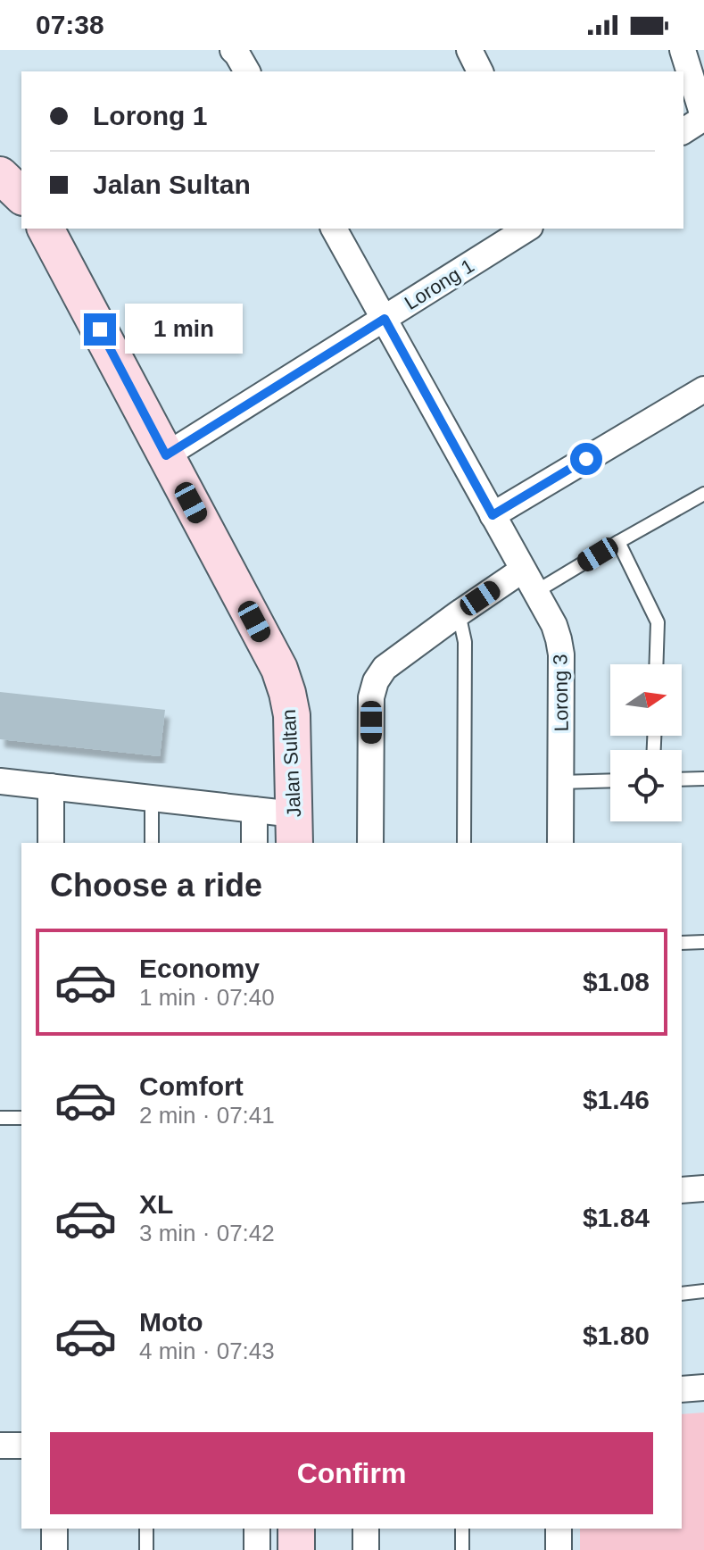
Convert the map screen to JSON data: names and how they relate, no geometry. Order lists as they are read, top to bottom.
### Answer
{
  "streets": {
    "street": ["Lorong 1", "Lorong 3", "Jalan Sultan"]
  },
  "crossings": [
    ["Lorong 1", "Lorong 3"],
    ["Lorong 1", "Jalan Sultan"]
  ],
  "north": "right",
  "page": {
    "status": "07:38",
    "banner": ["Lorong 1", "Jalan Sultan"],
    "bubble": "1 min",
    "heading": "Choose a ride",
    "list": [
      {
        "name": "Economy",
        "note": "1 min · 07:40",
        "value": "$1.08"
      },
      {
        "name": "Comfort",
        "note": "2 min · 07:41",
        "value": "$1.46"
      },
      {
        "name": "XL",
        "note": "3 min · 07:42",
        "value": "$1.84"
      },
      {
        "name": "Moto",
        "note": "4 min · 07:43",
        "value": "$1.80"
      }
    ],
    "buttons": "Confirm"
  }
}
